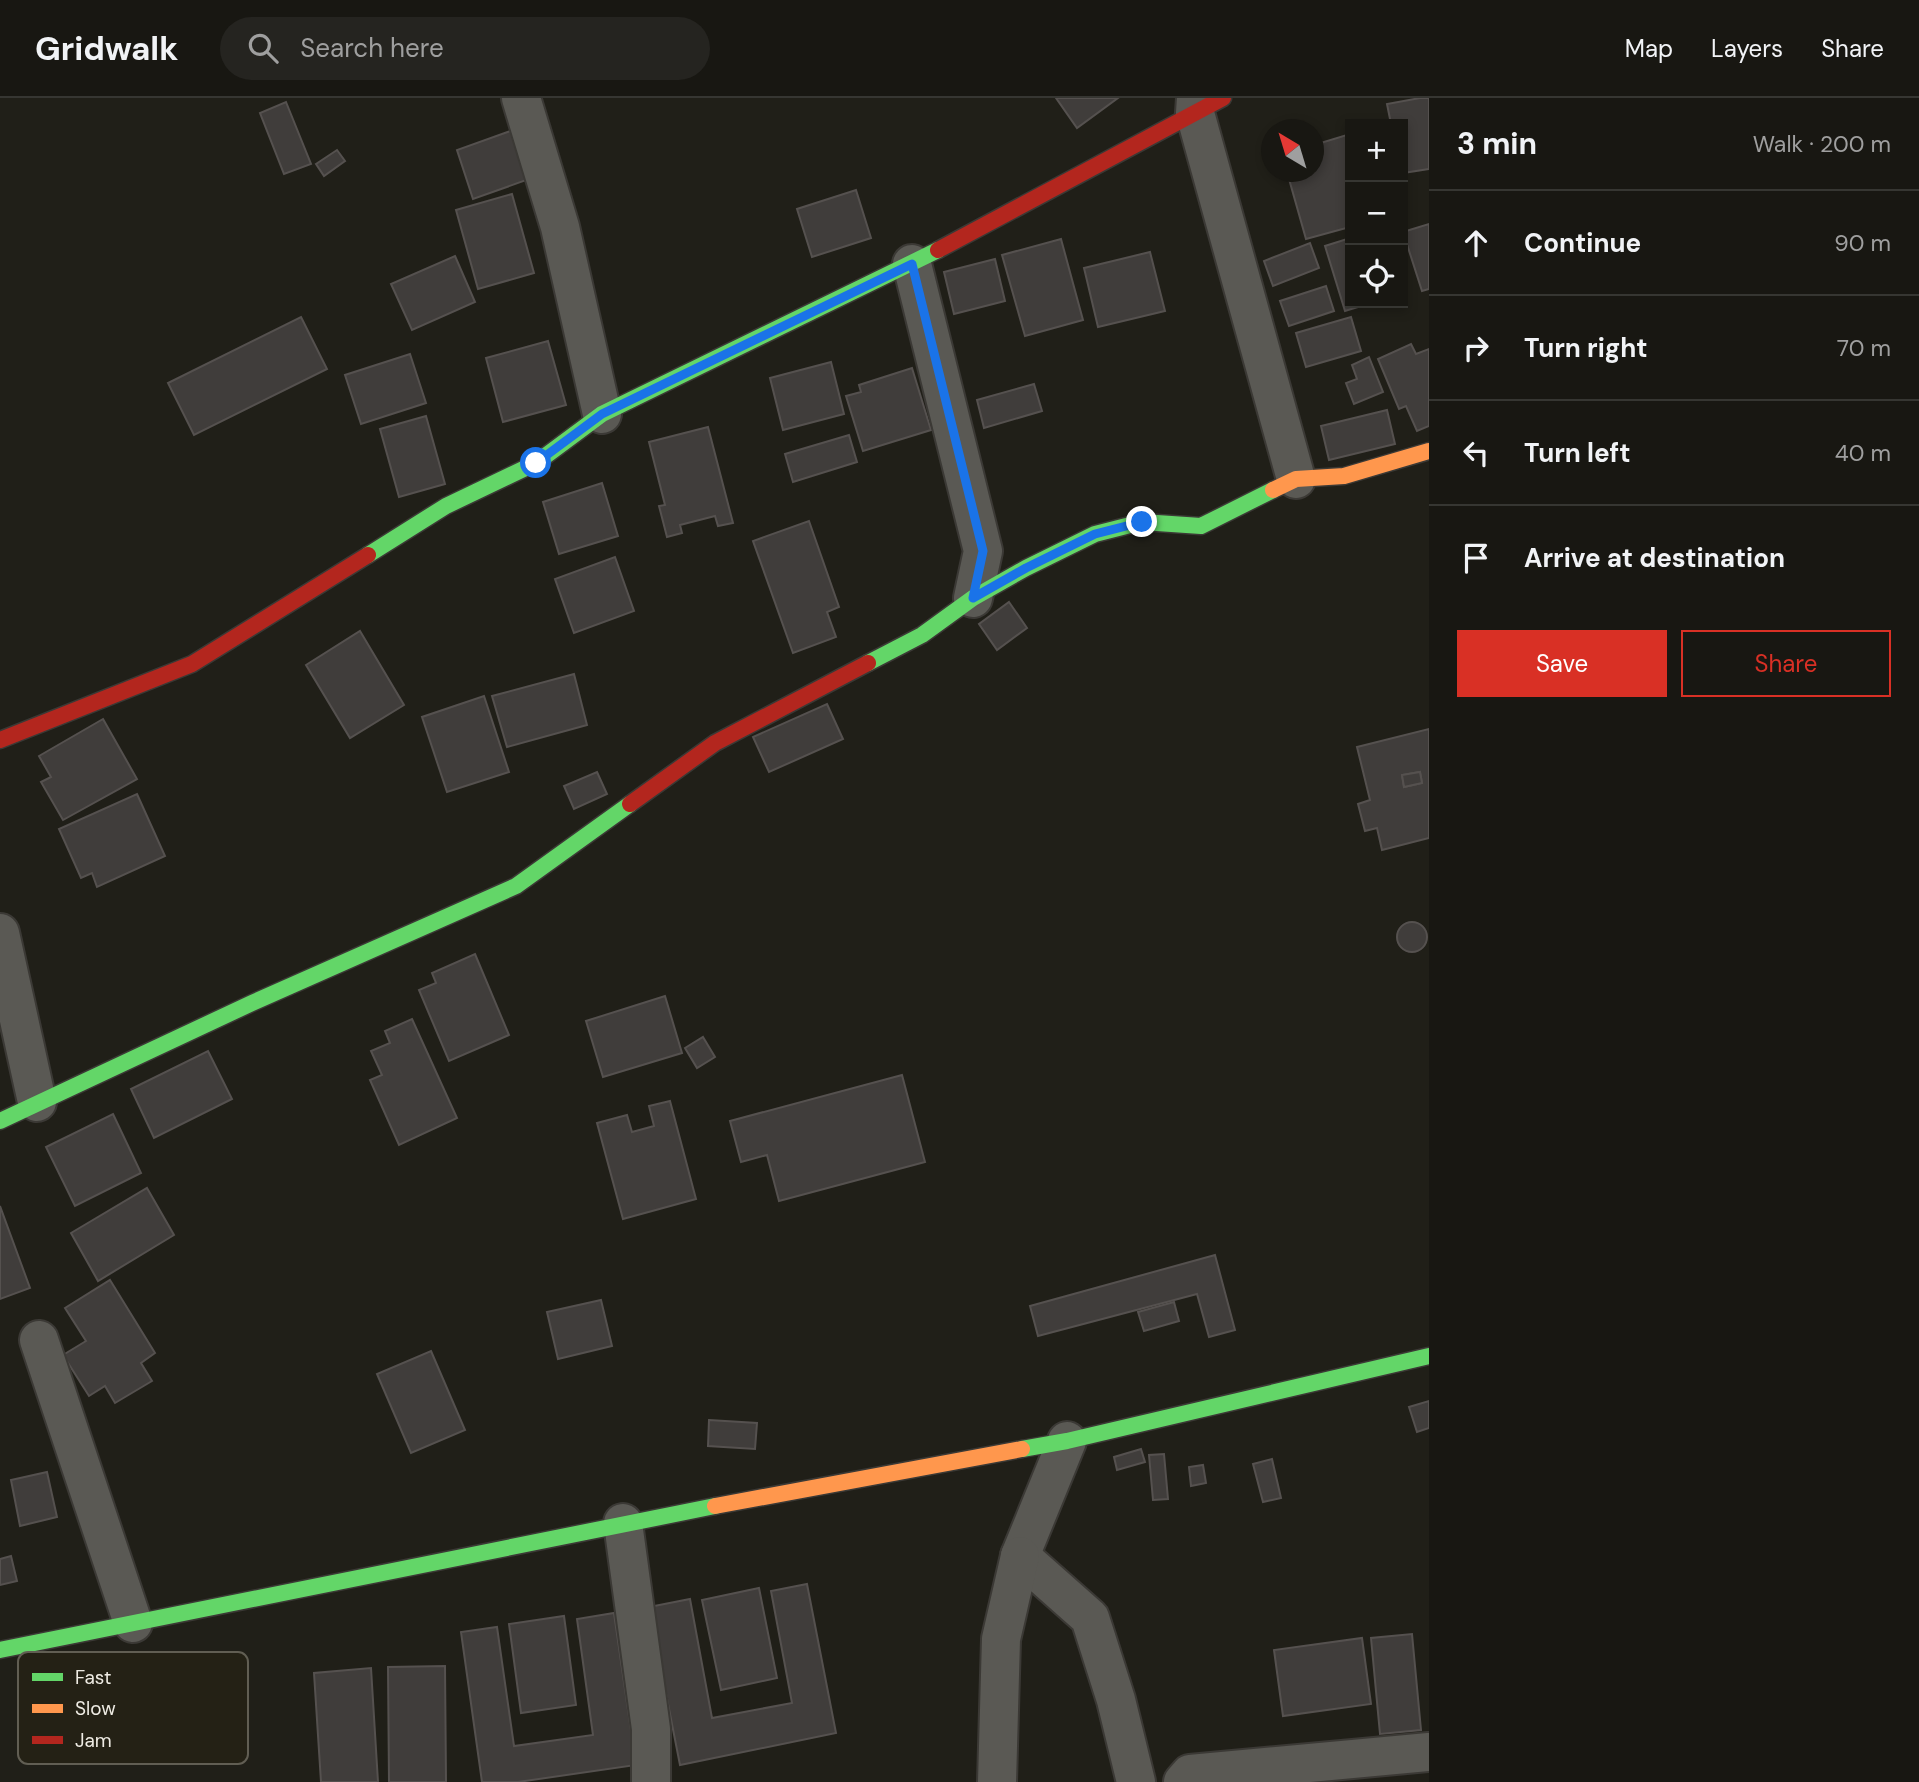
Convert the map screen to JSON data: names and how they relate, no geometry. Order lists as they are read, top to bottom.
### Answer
{
  "legend": ["Fast", "Slow", "Jam"],
  "north": "top left",
  "page": {
    "header": "Gridwalk",
    "search": "Search here",
    "nav": ["Map", "Layers", "Share"],
    "heading": ["3 min", "Walk · 200 m"],
    "map_buttons": ["+", "−"],
    "list": [
      ["Continue", "90 m"],
      ["Turn right", "70 m"],
      ["Turn left", "40 m"],
      "Arrive at destination"
    ],
    "buttons": ["Save", "Share"]
  }
}
